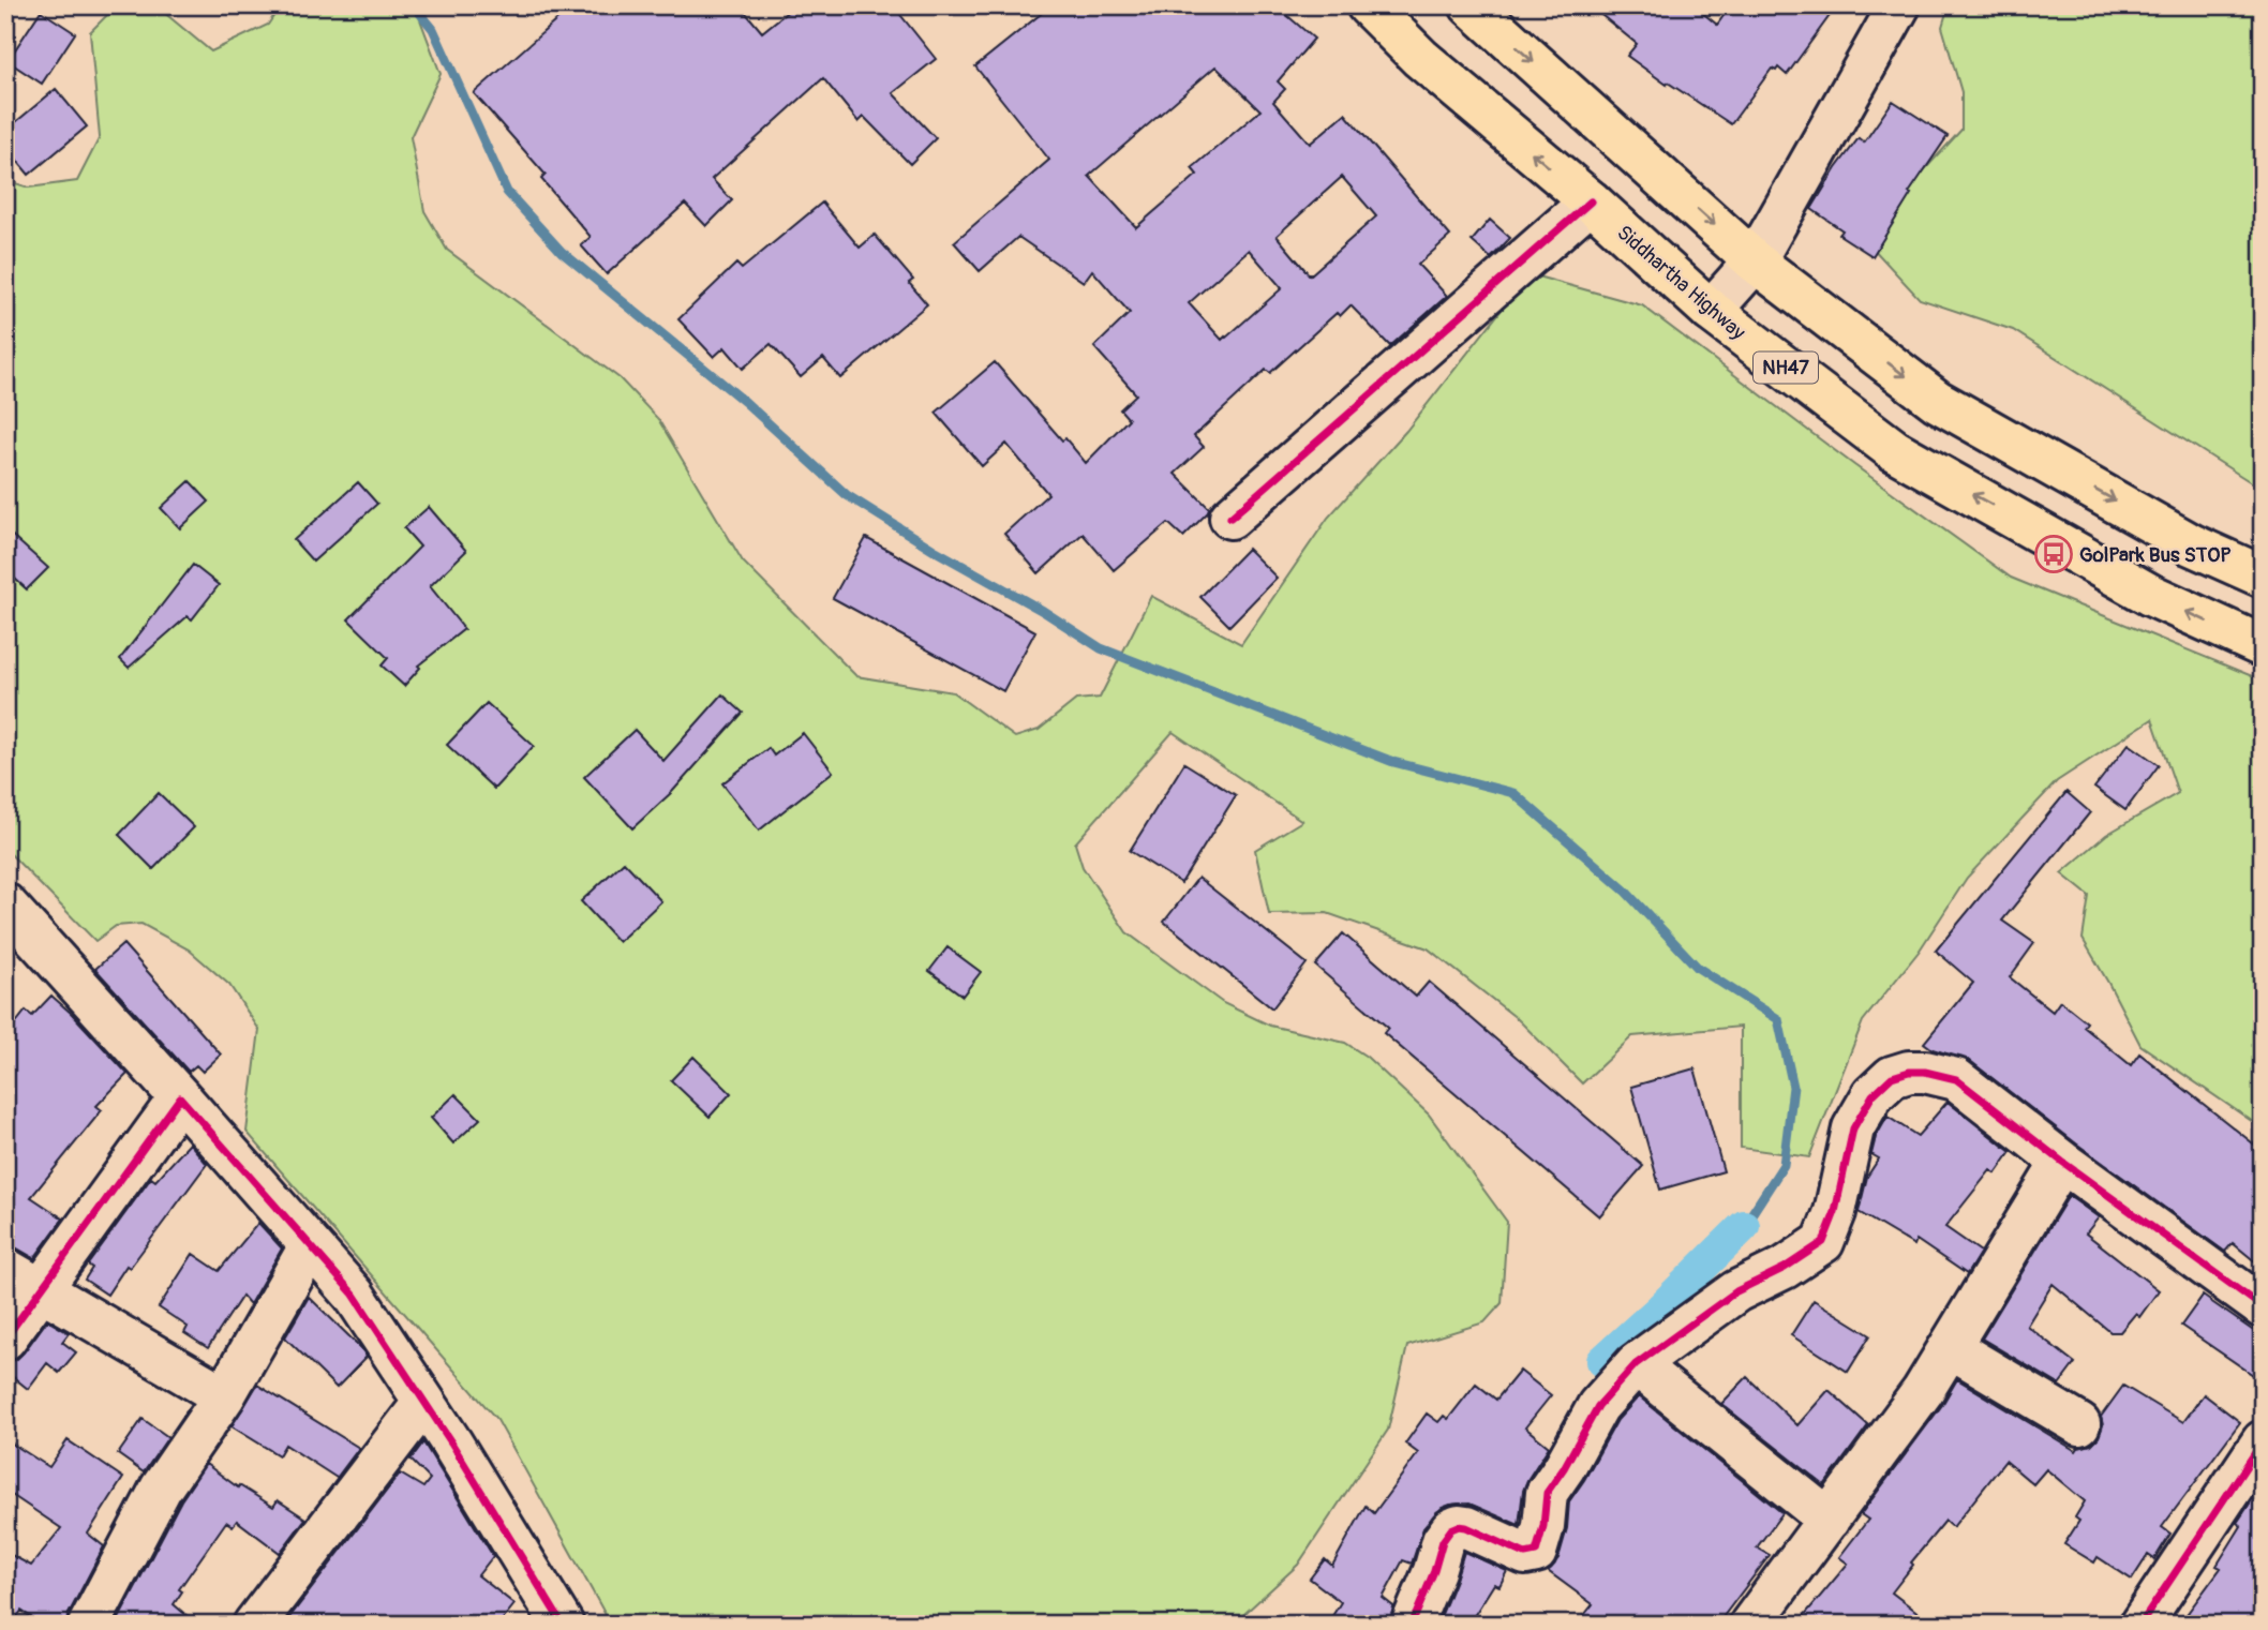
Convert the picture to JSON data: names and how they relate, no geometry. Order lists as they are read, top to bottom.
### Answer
{
  "streets": {
    "highway": ["Siddhartha Highway", "NH47"]
  },
  "places": {
    "bus stop": ["GolPark Bus STOP"]
  }
}
